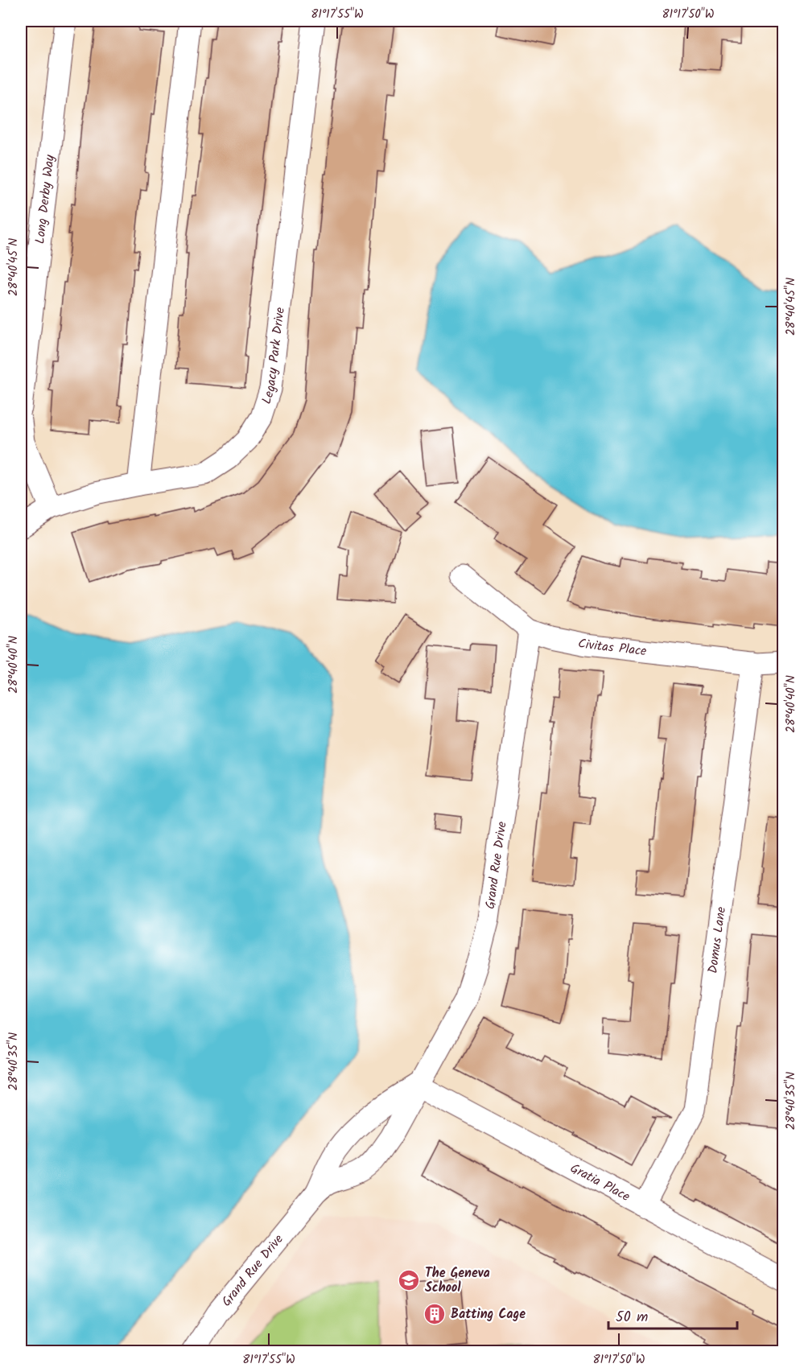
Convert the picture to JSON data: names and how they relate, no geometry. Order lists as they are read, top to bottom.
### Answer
{
  "streets": {
    "street": [
      "Long Derby Way",
      "Legacy Park Drive",
      "Civitas Place",
      "Grand Rue Drive",
      "Domus Lane",
      "Gratia Place"
    ]
  },
  "crossings": [
    ["Civitas Place", "Grand Rue Drive"],
    ["Civitas Place", "Domus Lane"],
    ["Grand Rue Drive", "Gratia Place"],
    ["Domus Lane", "Gratia Place"]
  ],
  "places": {
    "school or university": ["The Geneva School"],
    "building": ["Batting Cage"]
  },
  "scale_bar": "50 m",
  "coordinates": [
    "81°17'55\"W",
    "81°17'50\"W",
    "28°40'45\"N",
    "28°40'40\"N",
    "28°40'35\"N"
  ]
}
